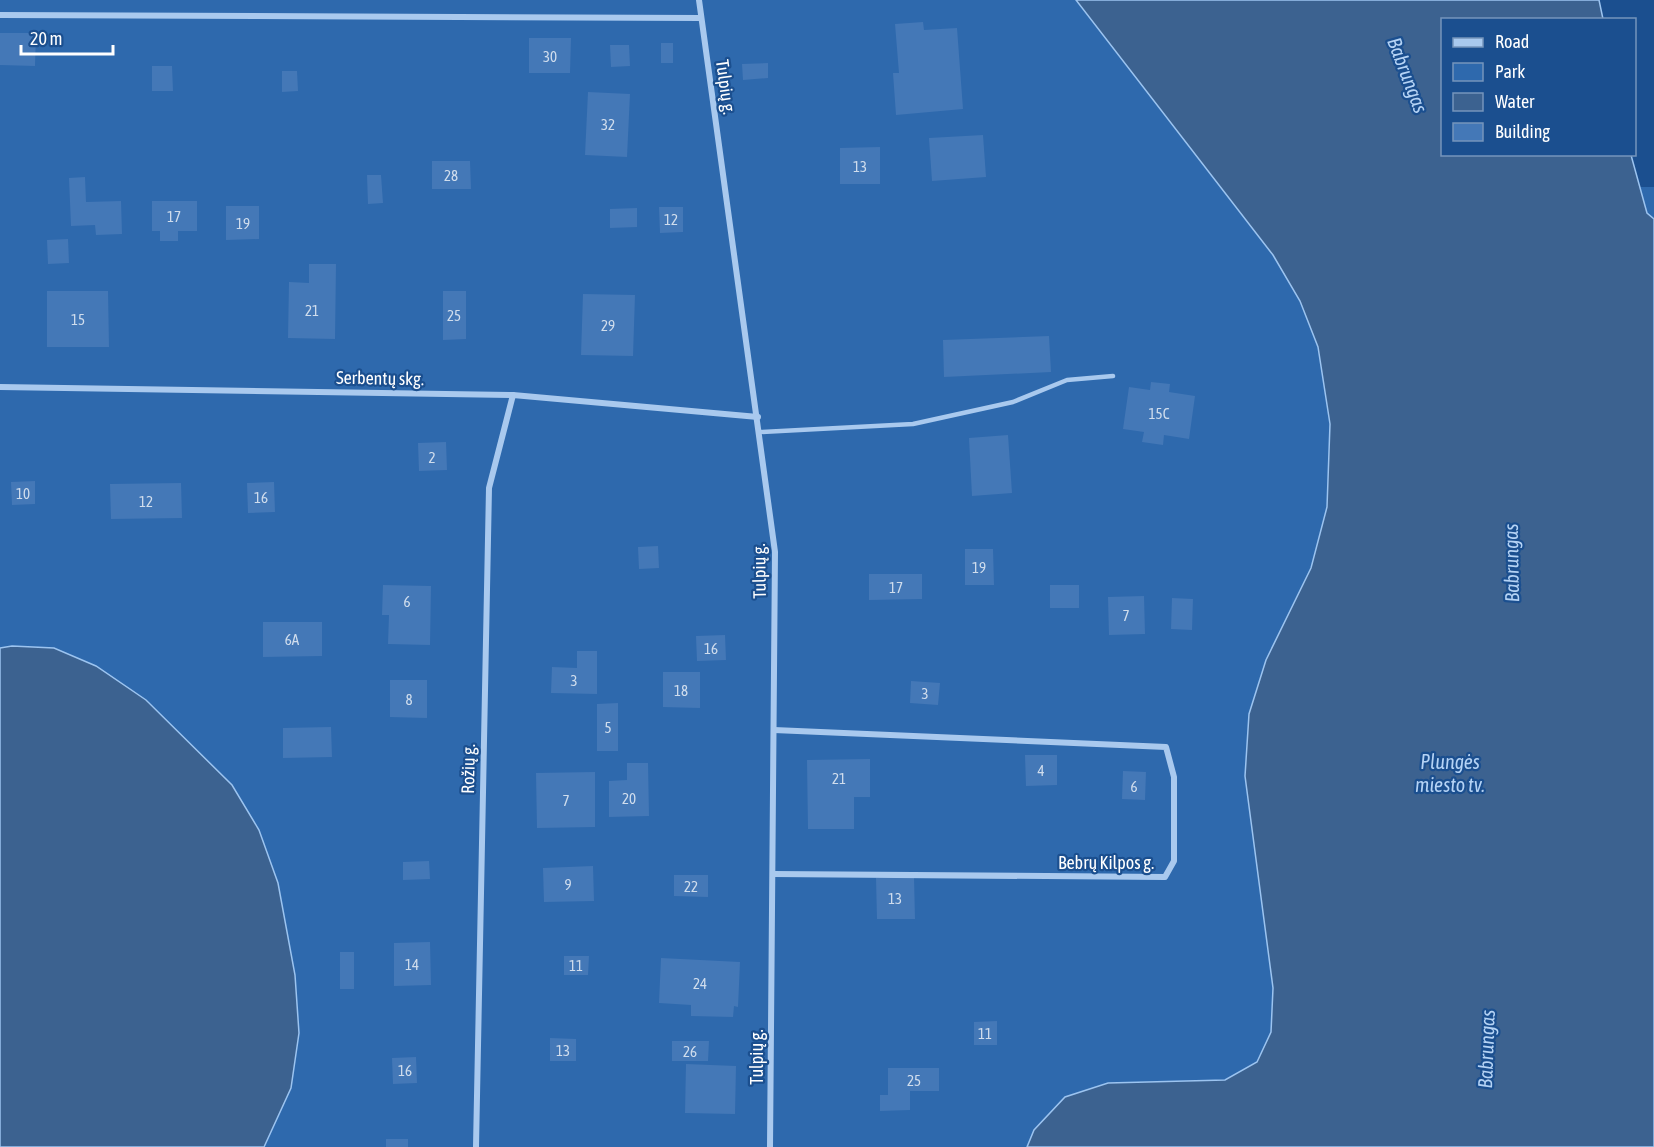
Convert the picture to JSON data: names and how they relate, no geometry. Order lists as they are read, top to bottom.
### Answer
{
  "streets": {
    "street": [
      "Tulpių g.",
      "Serbentų skg.",
      "Rožių g.",
      "Bebrų Kilpos g."
    ]
  },
  "crossings": [
    ["Tulpių g.", "Serbentų skg."],
    ["Tulpių g.", "Bebrų Kilpos g."],
    ["Serbentų skg.", "Rožių g."]
  ],
  "water": ["Babrungas", "Plungės miesto tv."],
  "house_numbers": [
    "30",
    "32",
    "13",
    "28",
    "17",
    "12",
    "19",
    "21",
    "25",
    "15",
    "29",
    "15C",
    "2",
    "10",
    "16",
    "12",
    "19",
    "17",
    "6",
    "7",
    "6A",
    "16",
    "3",
    "18",
    "3",
    "8",
    "5",
    "4",
    "21",
    "6",
    "20",
    "7",
    "9",
    "22",
    "13",
    "14",
    "11",
    "24",
    "11",
    "13",
    "26",
    "16",
    "25"
  ],
  "legend": [
    "Road",
    "Park",
    "Water",
    "Building"
  ],
  "scale_bar": "20 m"
}
